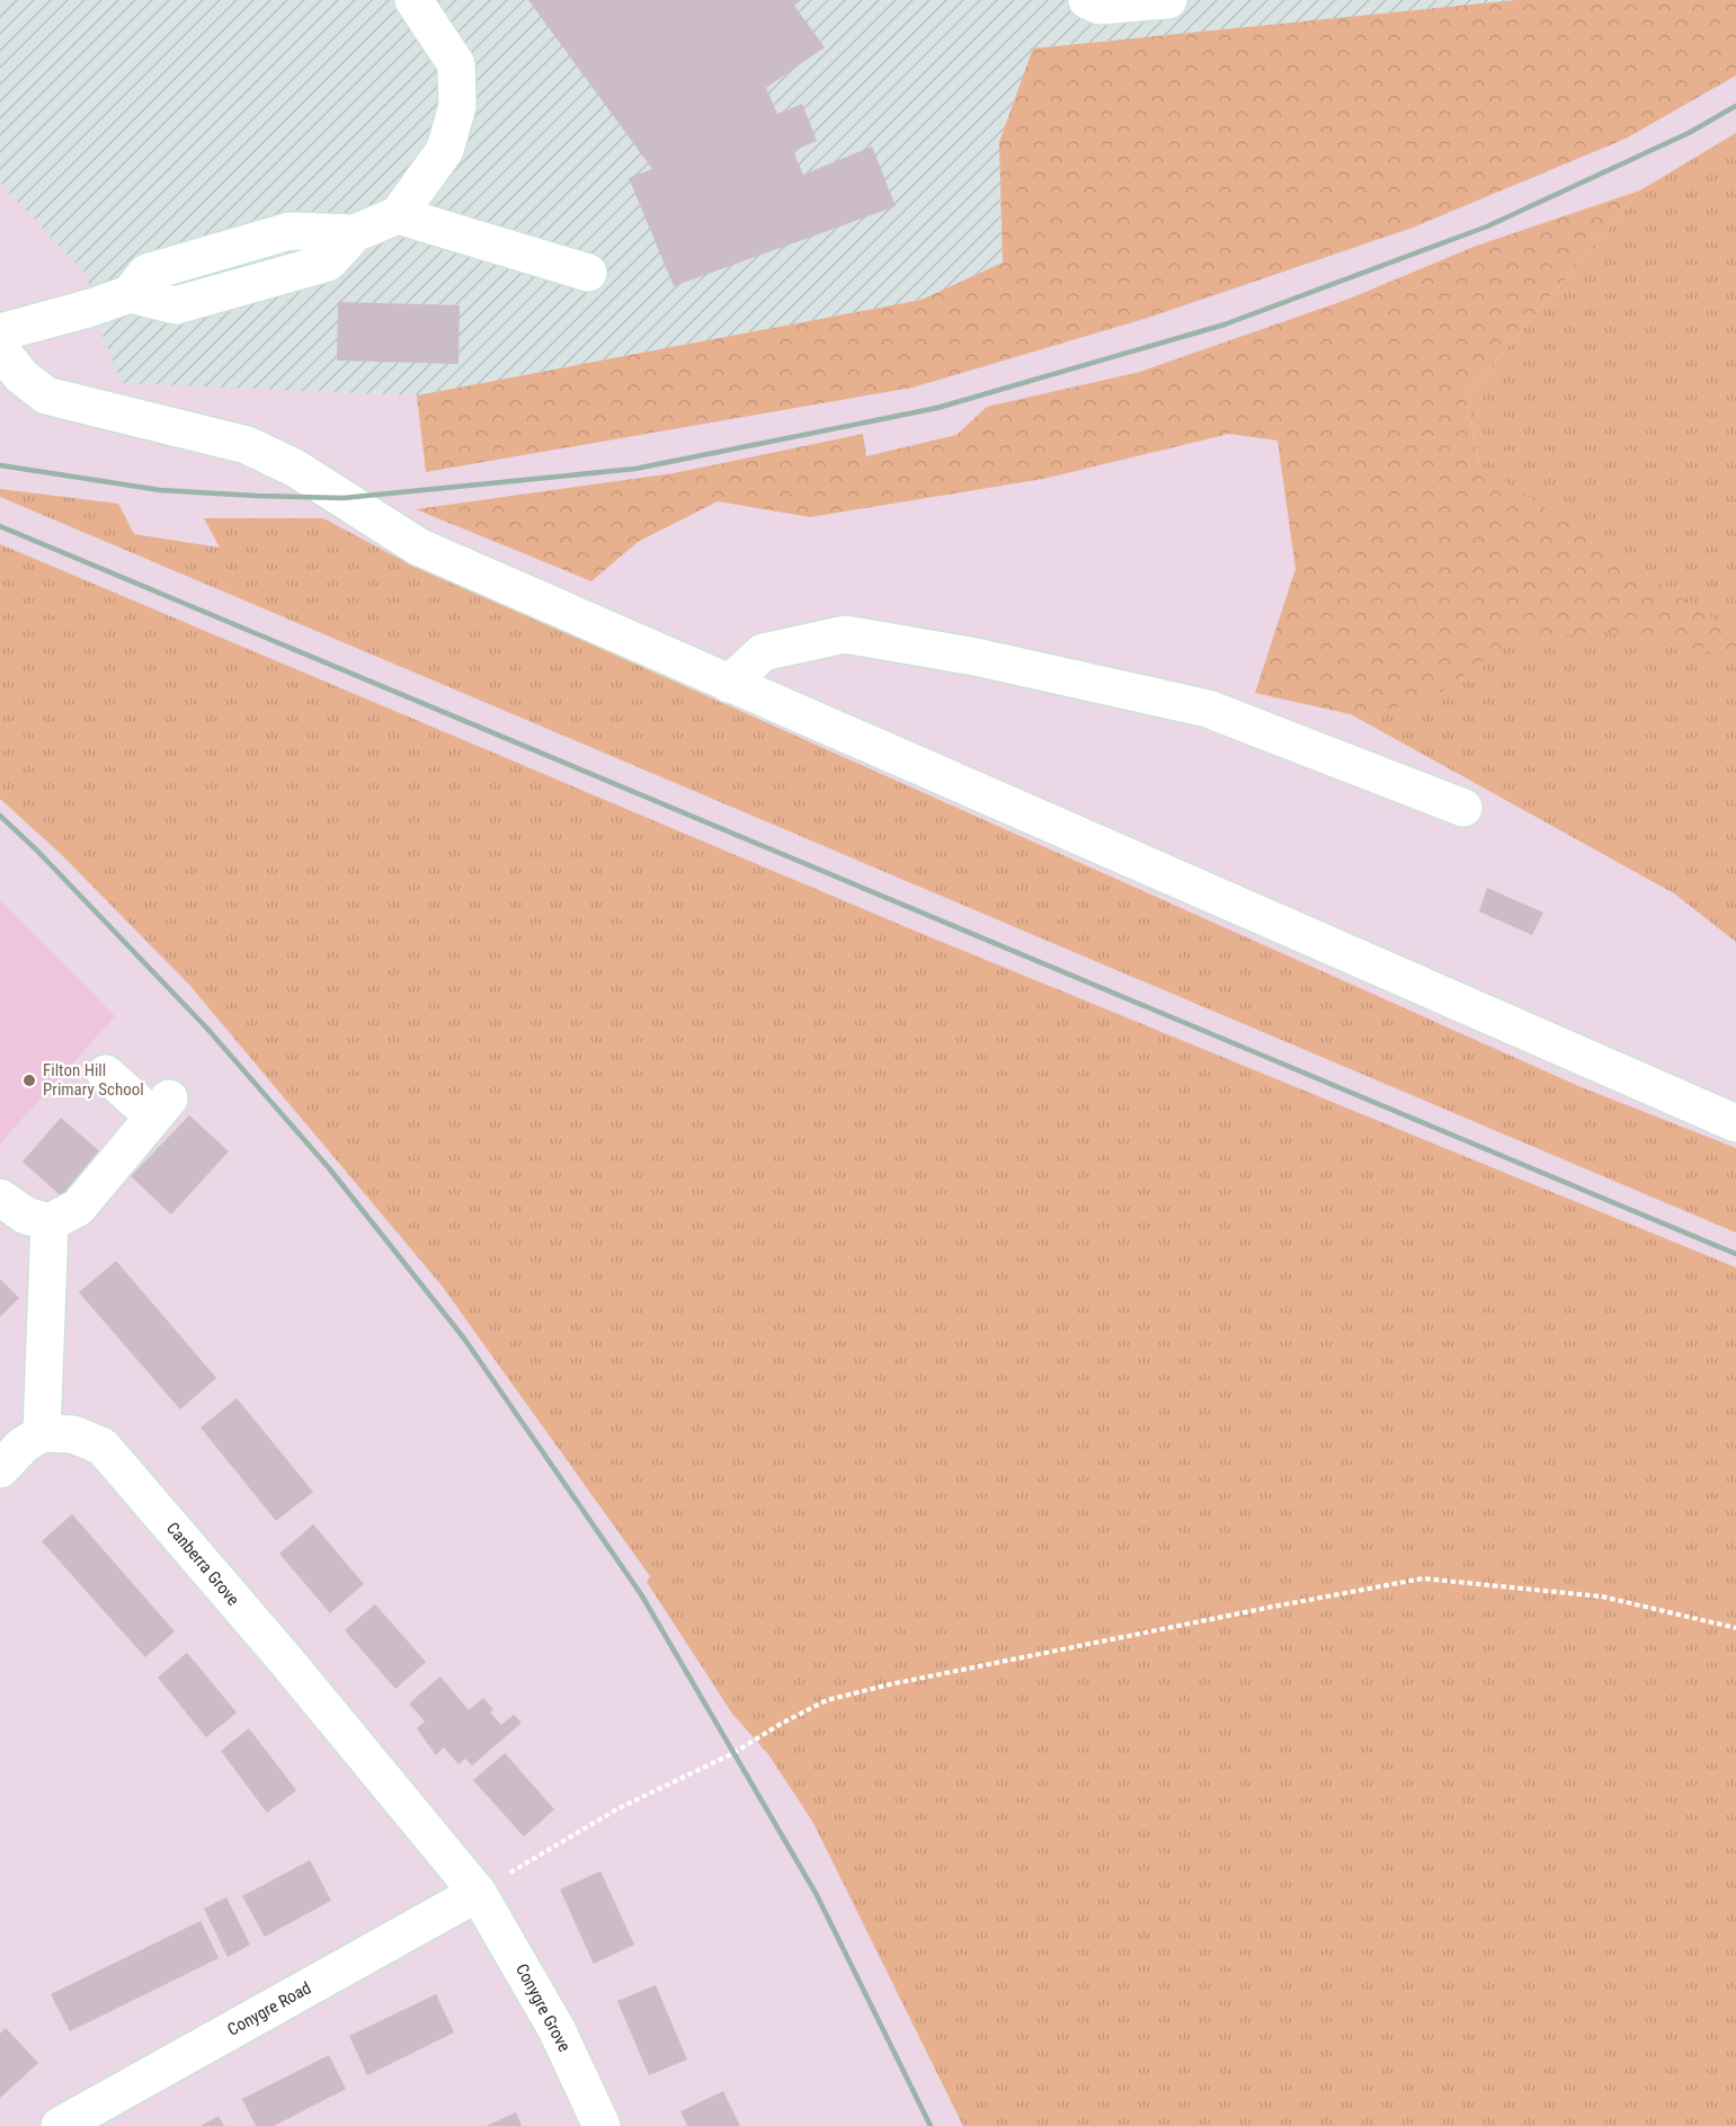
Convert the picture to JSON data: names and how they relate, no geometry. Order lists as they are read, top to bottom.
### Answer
{
  "streets": {
    "street": ["Canberra Grove", "Conygre Grove", "Conygre Road"]
  },
  "crossings": [
    ["Canberra Grove", "Conygre Grove"],
    ["Canberra Grove", "Conygre Road"],
    ["Conygre Grove", "Conygre Road"]
  ],
  "places": ["Filton Hill Primary School"]
}
